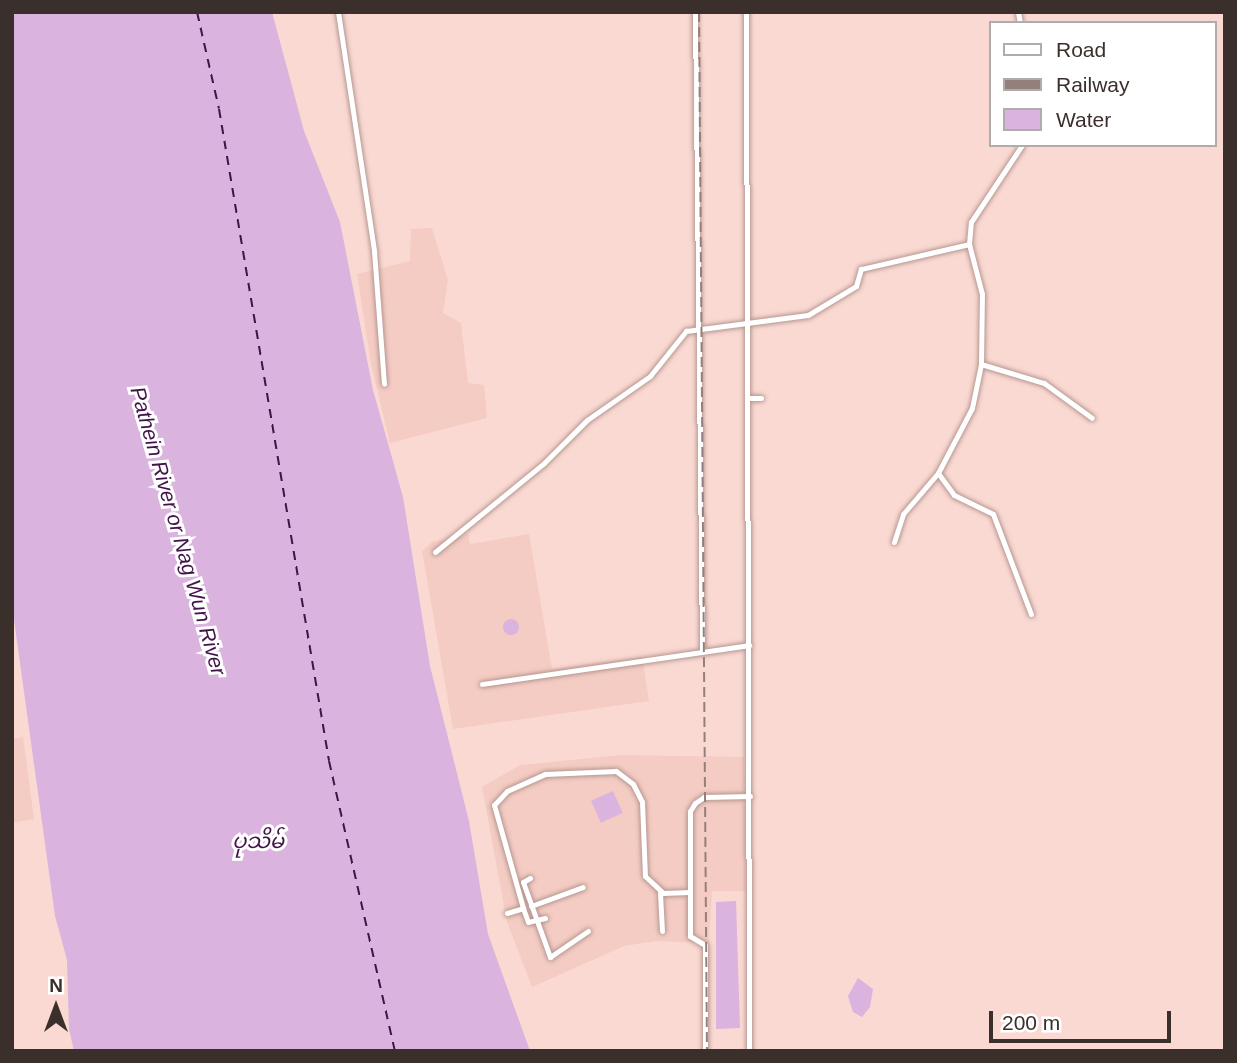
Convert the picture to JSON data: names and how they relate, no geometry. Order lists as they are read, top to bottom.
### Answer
{
  "water": ["Pathein River or Nag Wun River", "ပုသိမ်"],
  "legend": ["Road", "Railway", "Water"],
  "scale_bar": "200 m",
  "north": "top"
}
